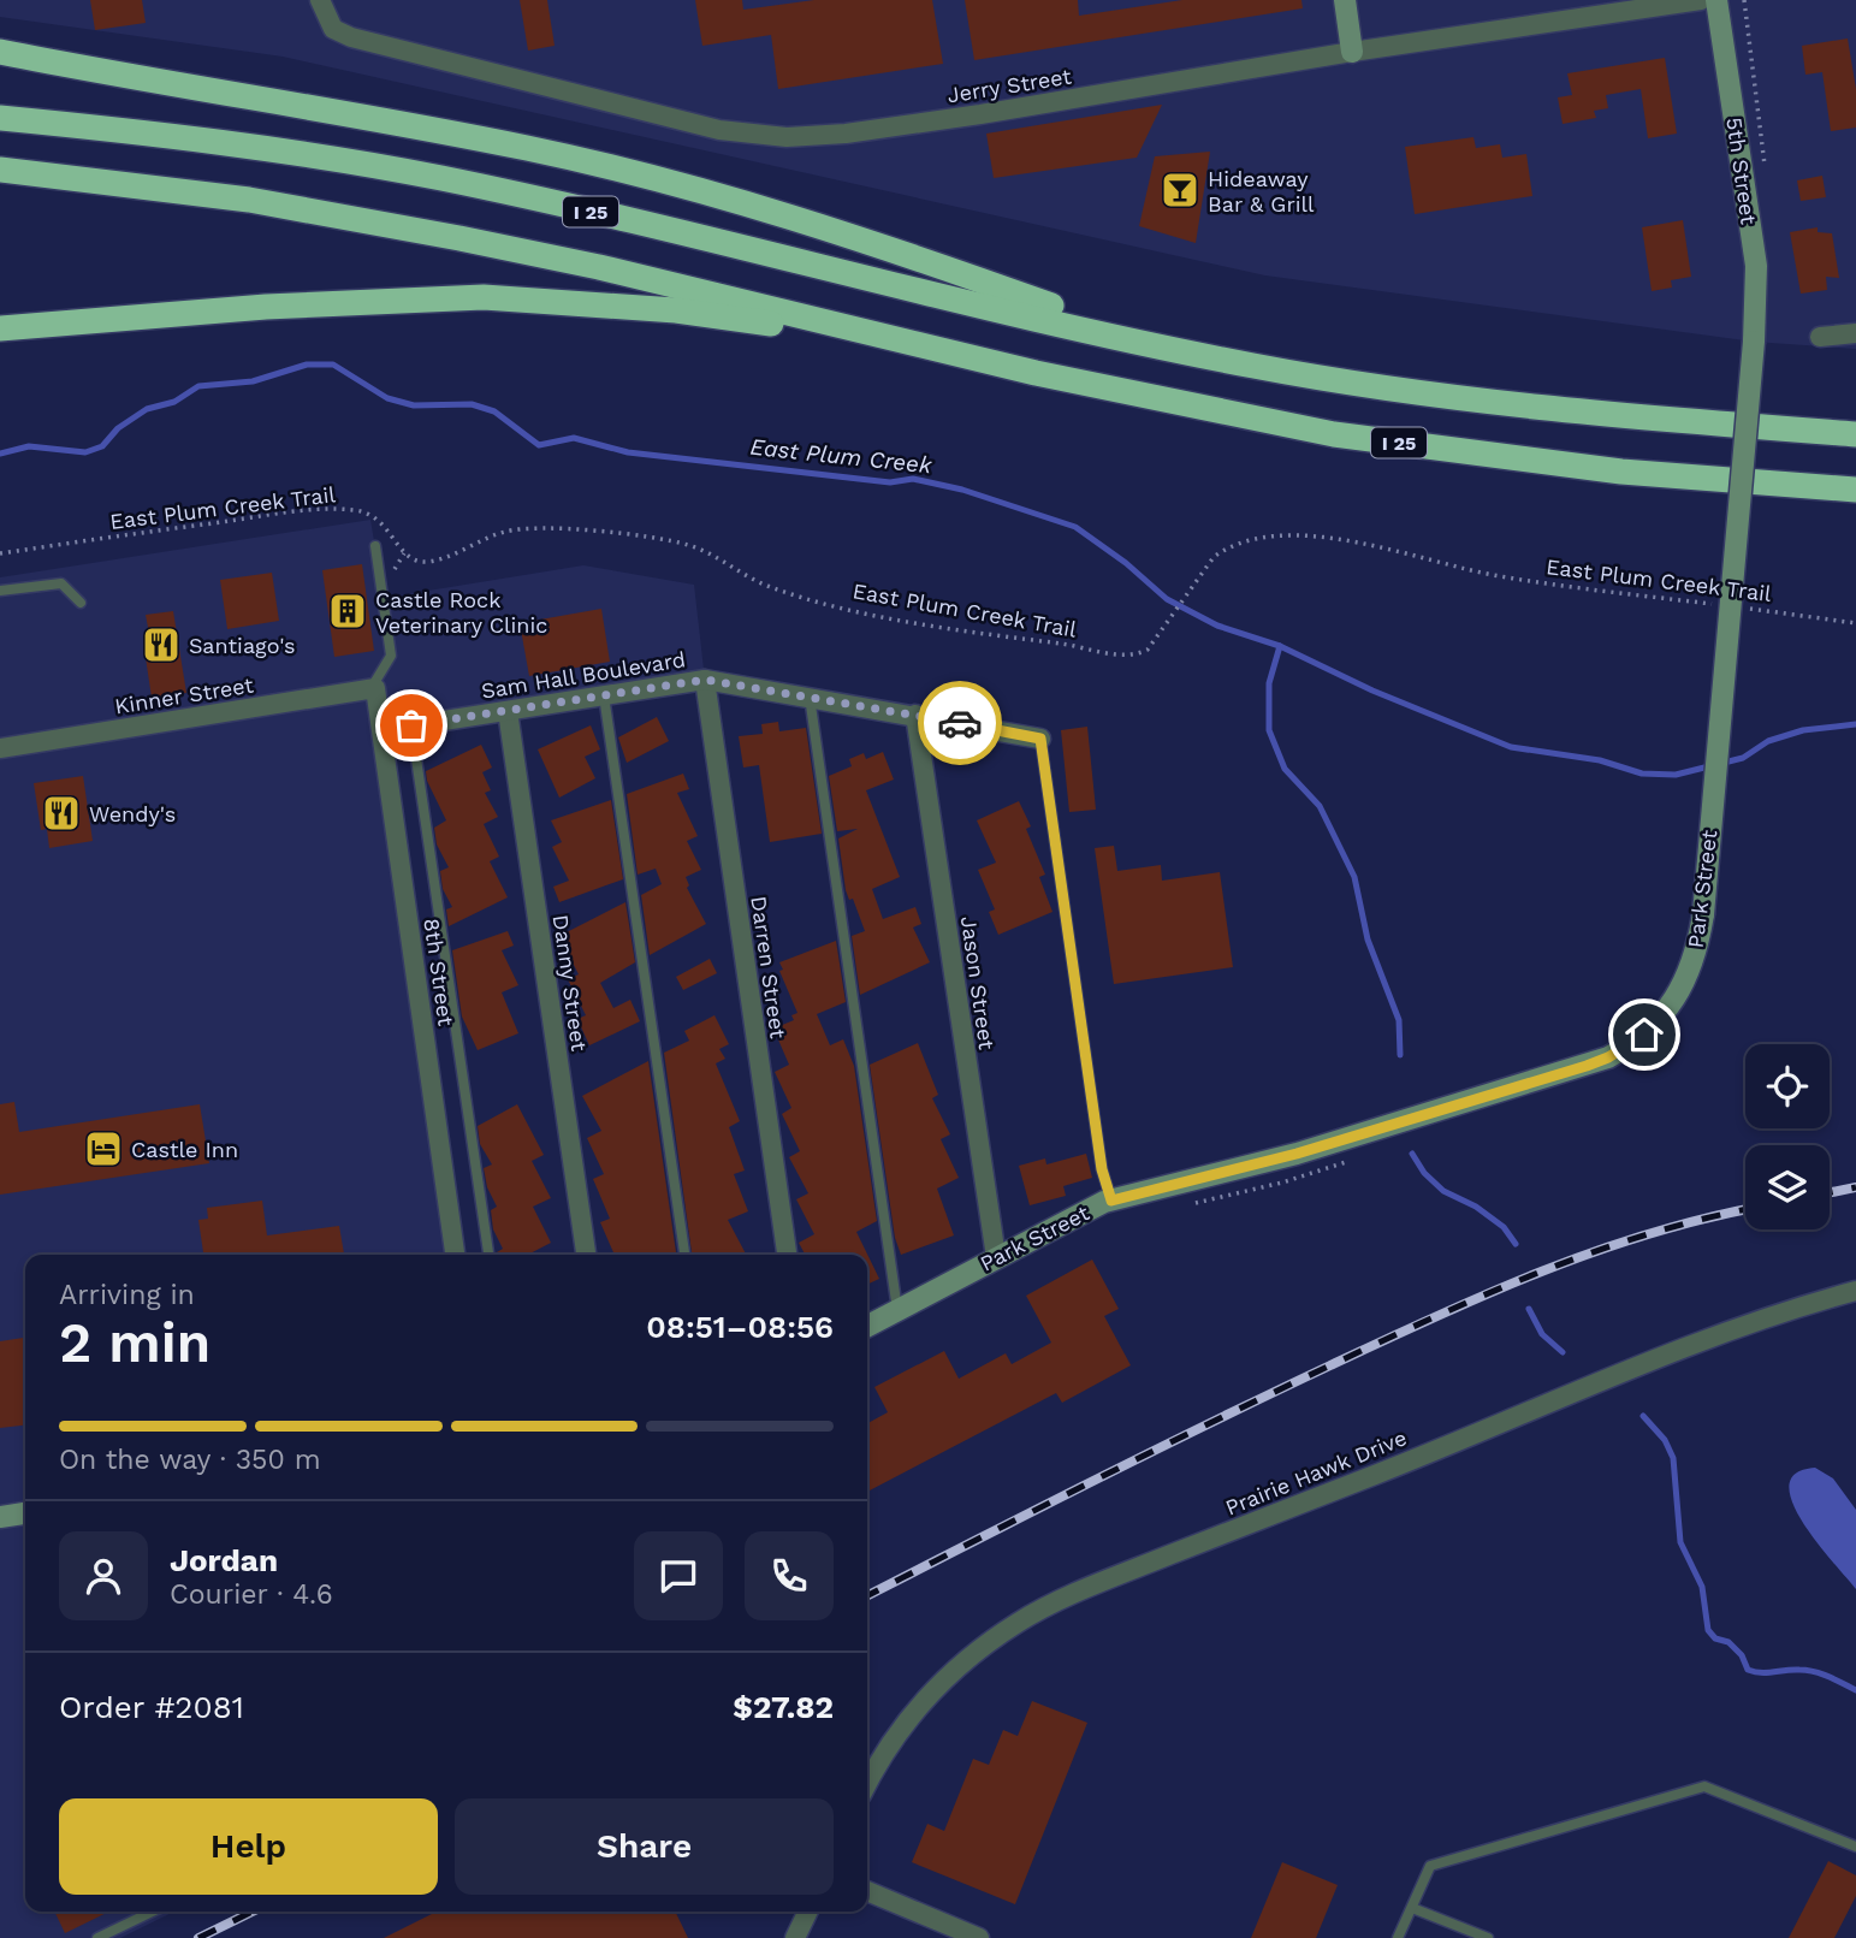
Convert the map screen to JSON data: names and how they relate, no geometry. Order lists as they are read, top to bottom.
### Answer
{
  "streets": {
    "highway": ["I 25"],
    "street": [
      "Jerry Street",
      "5th Street",
      "Sam Hall Boulevard",
      "Kinner Street",
      "Park Street",
      "Darren Street",
      "8th Street",
      "Danny Street",
      "Jason Street",
      "Prairie Hawk Drive"
    ],
    "path": ["East Plum Creek Trail"]
  },
  "crossings": [
    ["5th Street", "Park Street"],
    ["Sam Hall Boulevard", "Darren Street"],
    ["Sam Hall Boulevard", "8th Street"],
    ["Sam Hall Boulevard", "Danny Street"],
    ["Sam Hall Boulevard", "Jason Street"],
    ["Kinner Street", "8th Street"],
    ["Park Street", "Jason Street"]
  ],
  "water": ["East Plum Creek"],
  "places": {
    "bar": ["Hideaway Bar & Grill"],
    "building": ["Castle Rock Veterinary Clinic"],
    "restaurant": ["Santiago's", "Wendy's"],
    "hotel": ["Castle Inn"]
  },
  "page": {
    "heading": ["2 min", "Arriving in", "08:51–08:56"],
    "panel": [
      "Jordan",
      "Courier · 4.6",
      "Order #2081",
      "$27.82"
    ],
    "bar": "On the way · 350 m",
    "buttons": ["Help", "Share"]
  }
}
